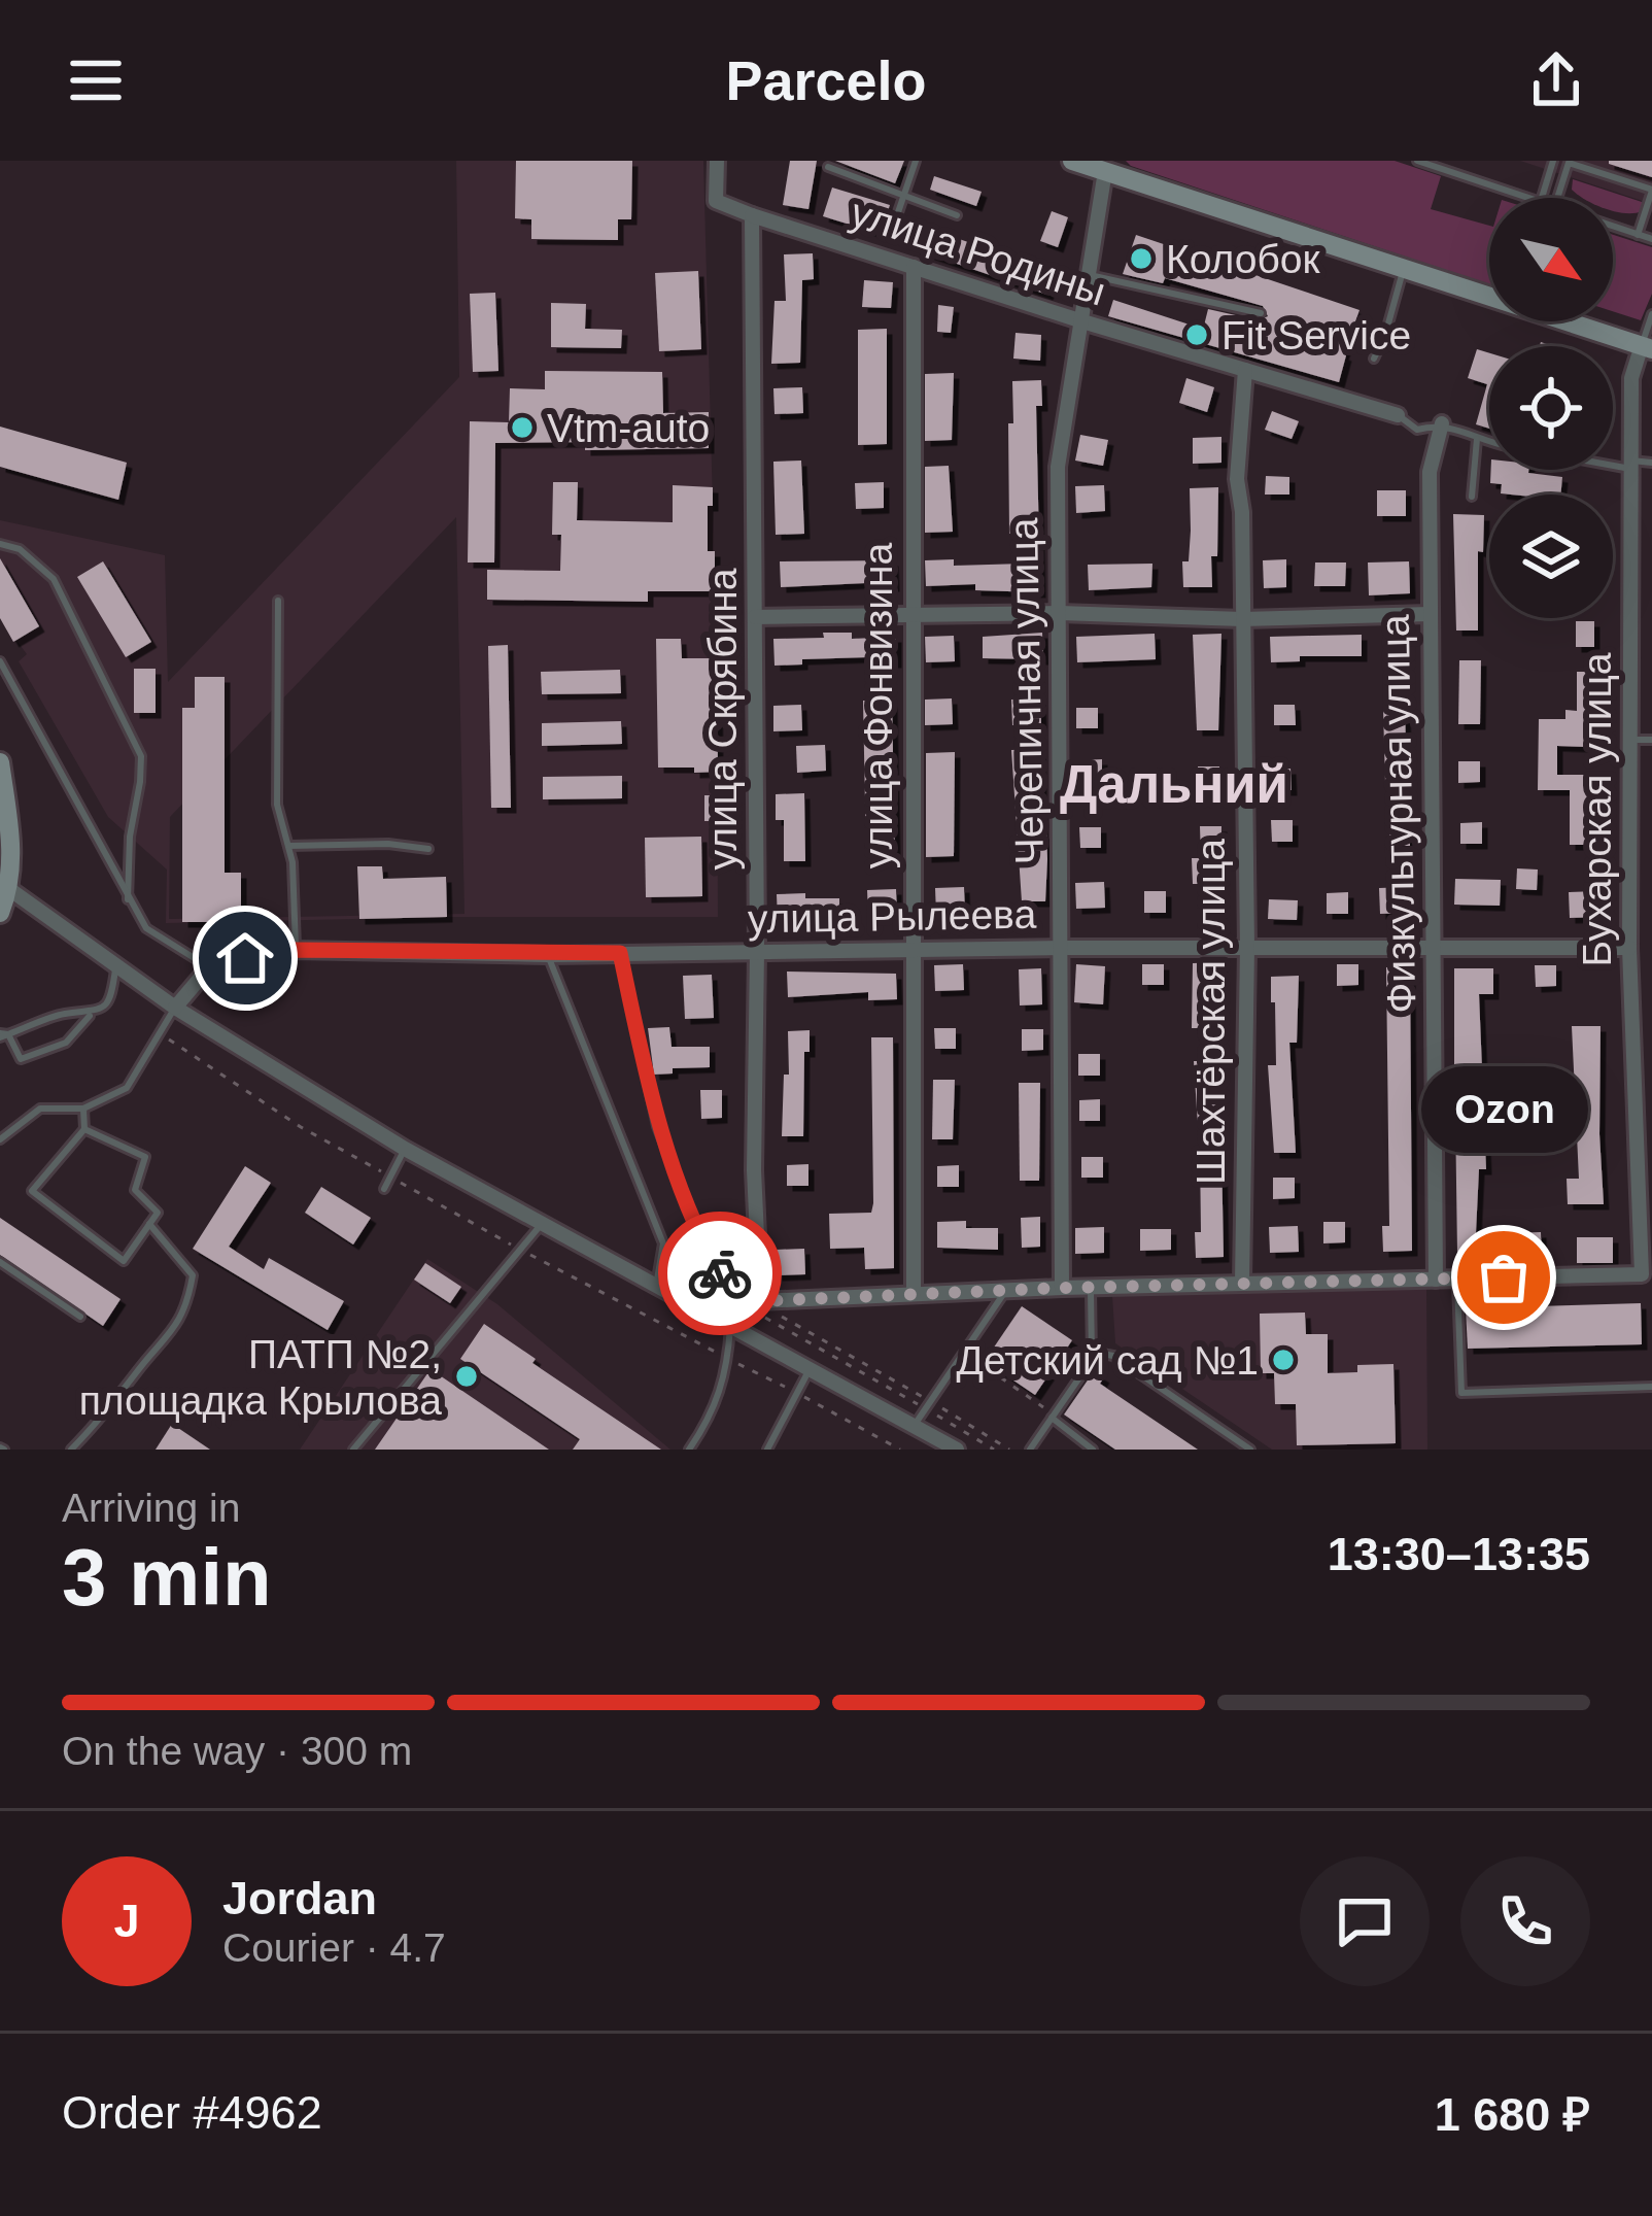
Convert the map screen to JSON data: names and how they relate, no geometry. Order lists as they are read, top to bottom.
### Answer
{
  "streets": {
    "street": [
      "улица Родины",
      "Черепичная улица",
      "улица Фонвизина",
      "улица Скрябина",
      "Бухарская улица",
      "Физкультурная улица",
      "улица Рылеева",
      "Шахтёрская улица"
    ]
  },
  "crossings": [
    ["улица Родины", "Черепичная улица"],
    ["улица Родины", "улица Фонвизина"],
    ["улица Родины", "улица Скрябина"],
    ["улица Родины", "Шахтёрская улица"],
    ["Черепичная улица", "улица Рылеева"],
    ["улица Фонвизина", "улица Рылеева"],
    ["улица Скрябина", "улица Рылеева"],
    ["Бухарская улица", "улица Рылеева"],
    ["Физкультурная улица", "улица Рылеева"],
    ["улица Рылеева", "Шахтёрская улица"]
  ],
  "districts": ["Дальний"],
  "places": [
    "Колобок",
    "Fit Service",
    "Vtm-auto",
    "Ozon",
    "Детский сад №1",
    "ПАТП №2, площадка Крылова"
  ],
  "north": "bottom right",
  "page": {
    "header": "Parcelo",
    "bubble": "Ozon",
    "heading": ["3 min", "Arriving in", "13:30–13:35"],
    "panel": [
      "Jordan",
      "Courier · 4.7",
      "Order #4962",
      "1 680 ₽"
    ],
    "bar": "On the way · 300 m",
    "round": "J"
  }
}
